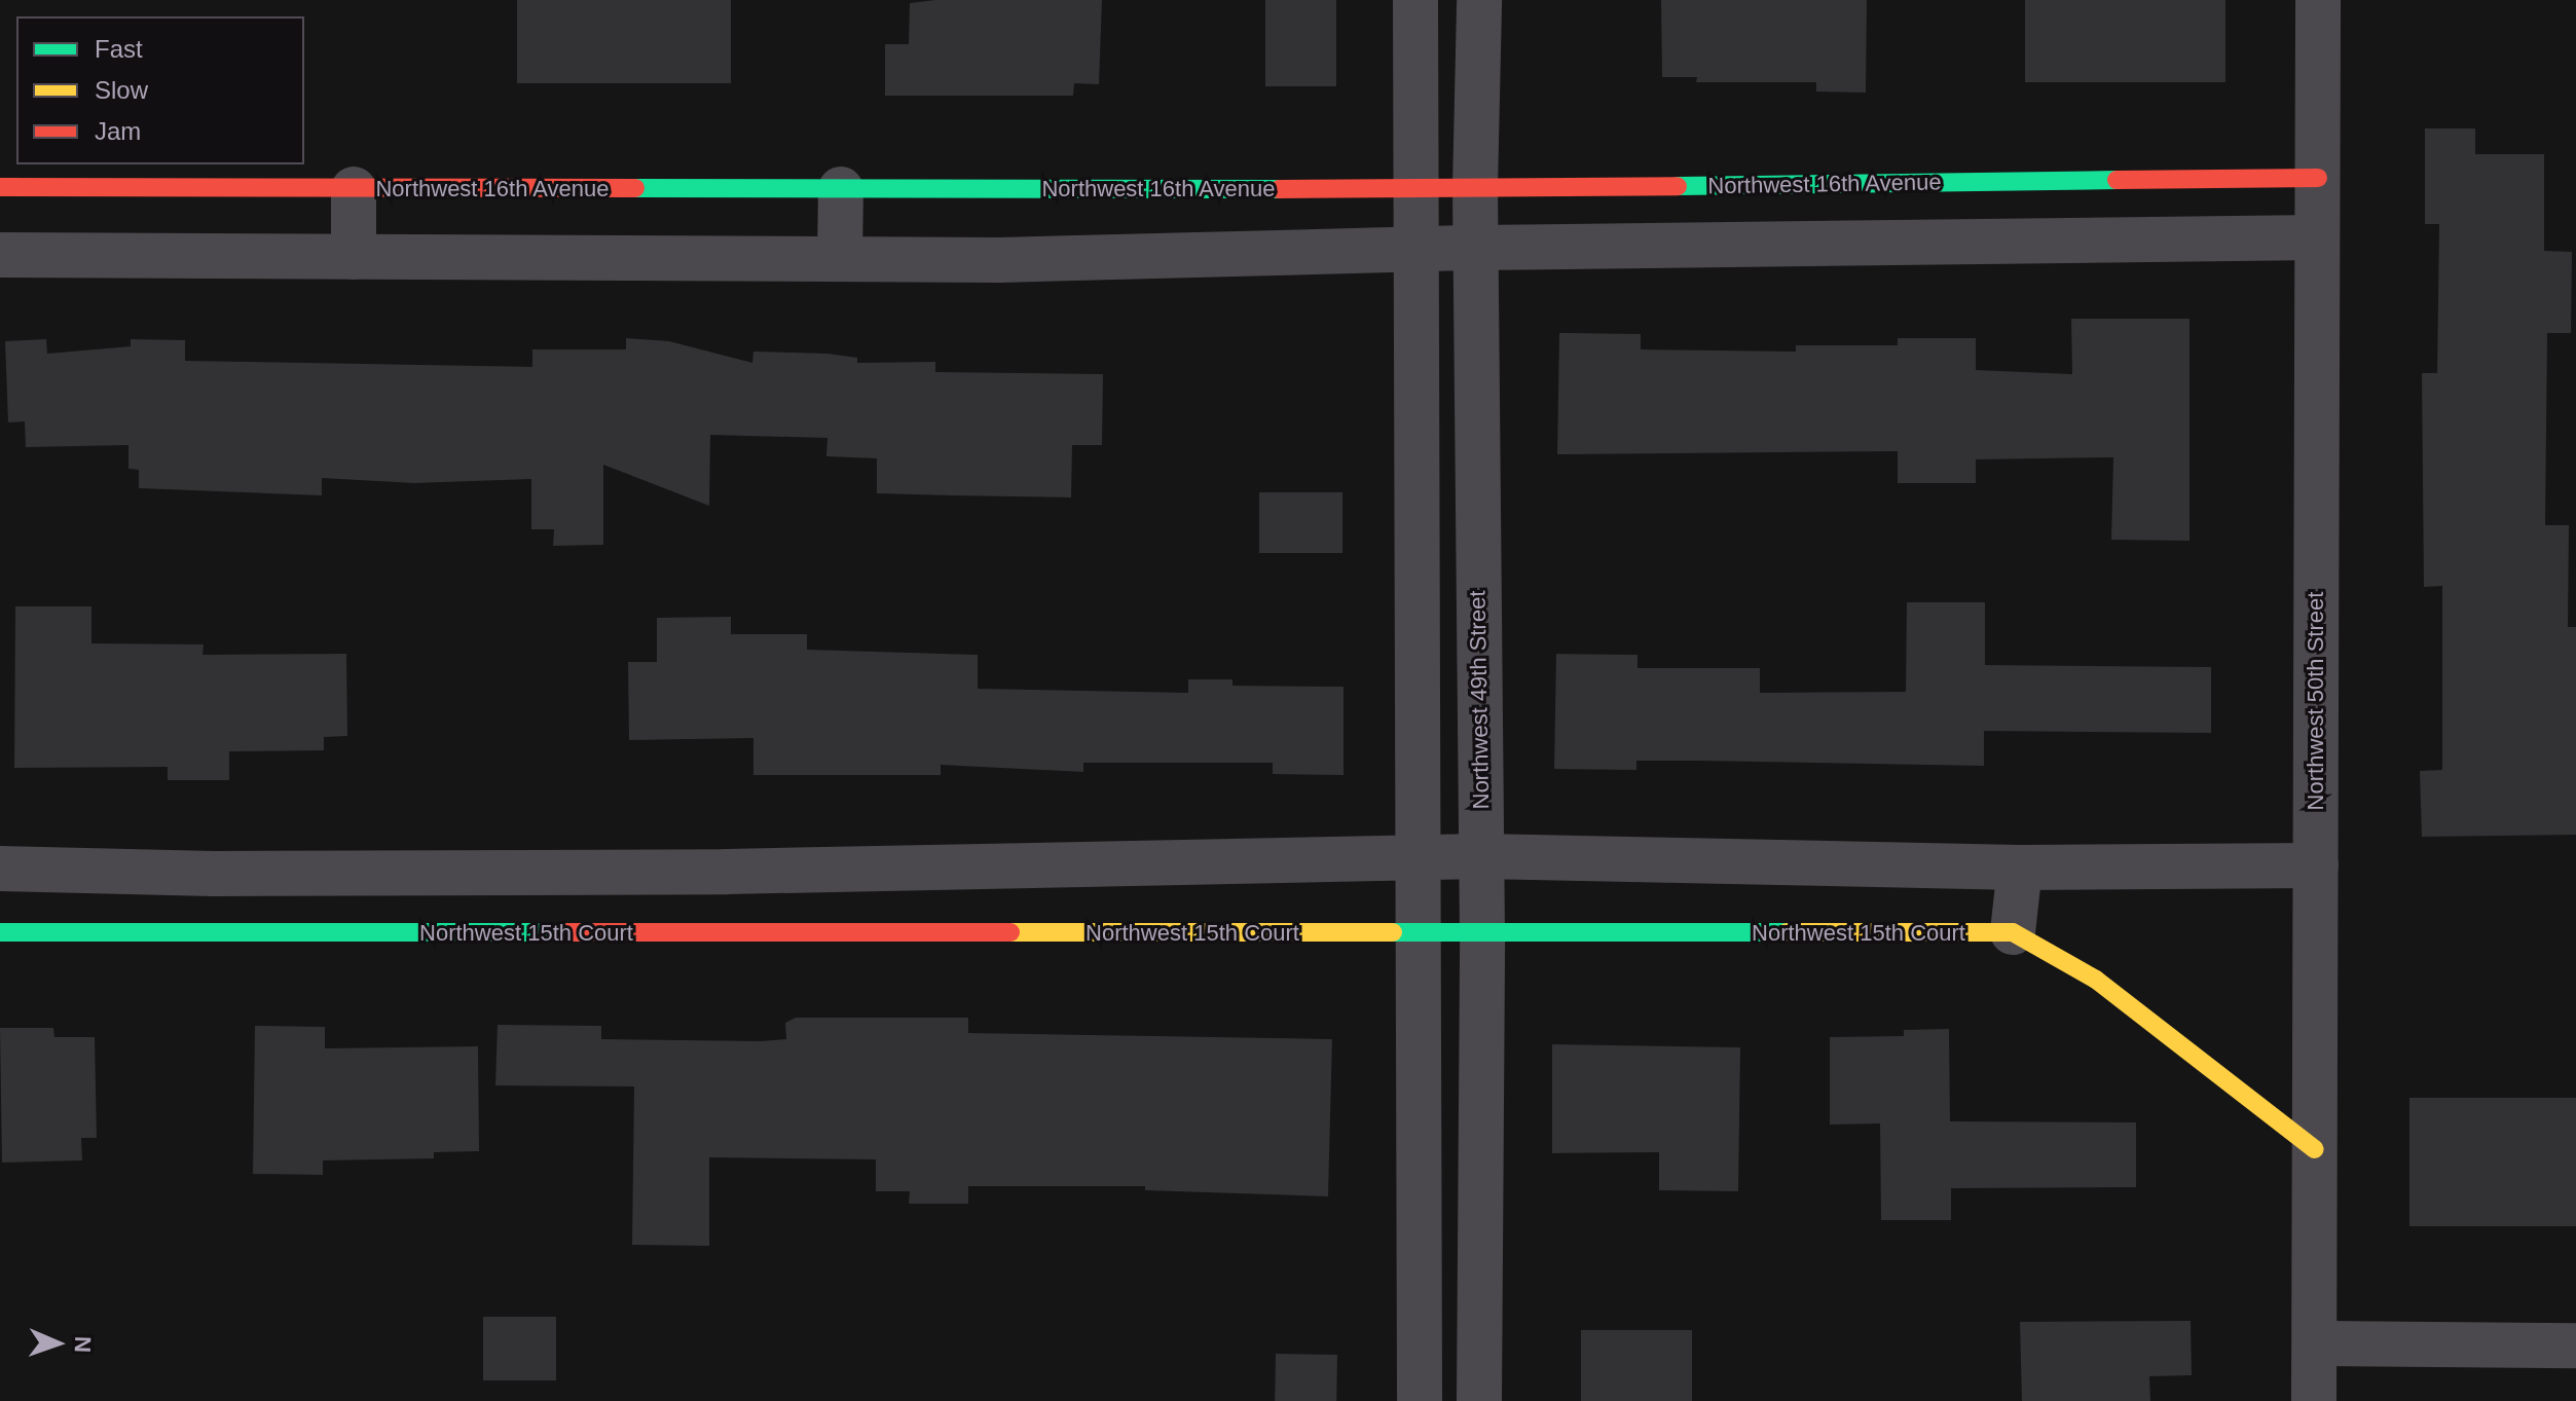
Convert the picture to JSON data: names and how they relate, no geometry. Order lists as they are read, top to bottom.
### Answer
{
  "streets": {
    "street": [
      "Northwest 16th Avenue",
      "Northwest 49th Street",
      "Northwest 50th Street",
      "Northwest 15th Court"
    ]
  },
  "crossings": [
    ["Northwest 16th Avenue", "Northwest 49th Street"],
    ["Northwest 16th Avenue", "Northwest 50th Street"],
    ["Northwest 49th Street", "Northwest 15th Court"],
    ["Northwest 50th Street", "Northwest 15th Court"]
  ],
  "legend": ["Fast", "Slow", "Jam"],
  "north": "right"
}
